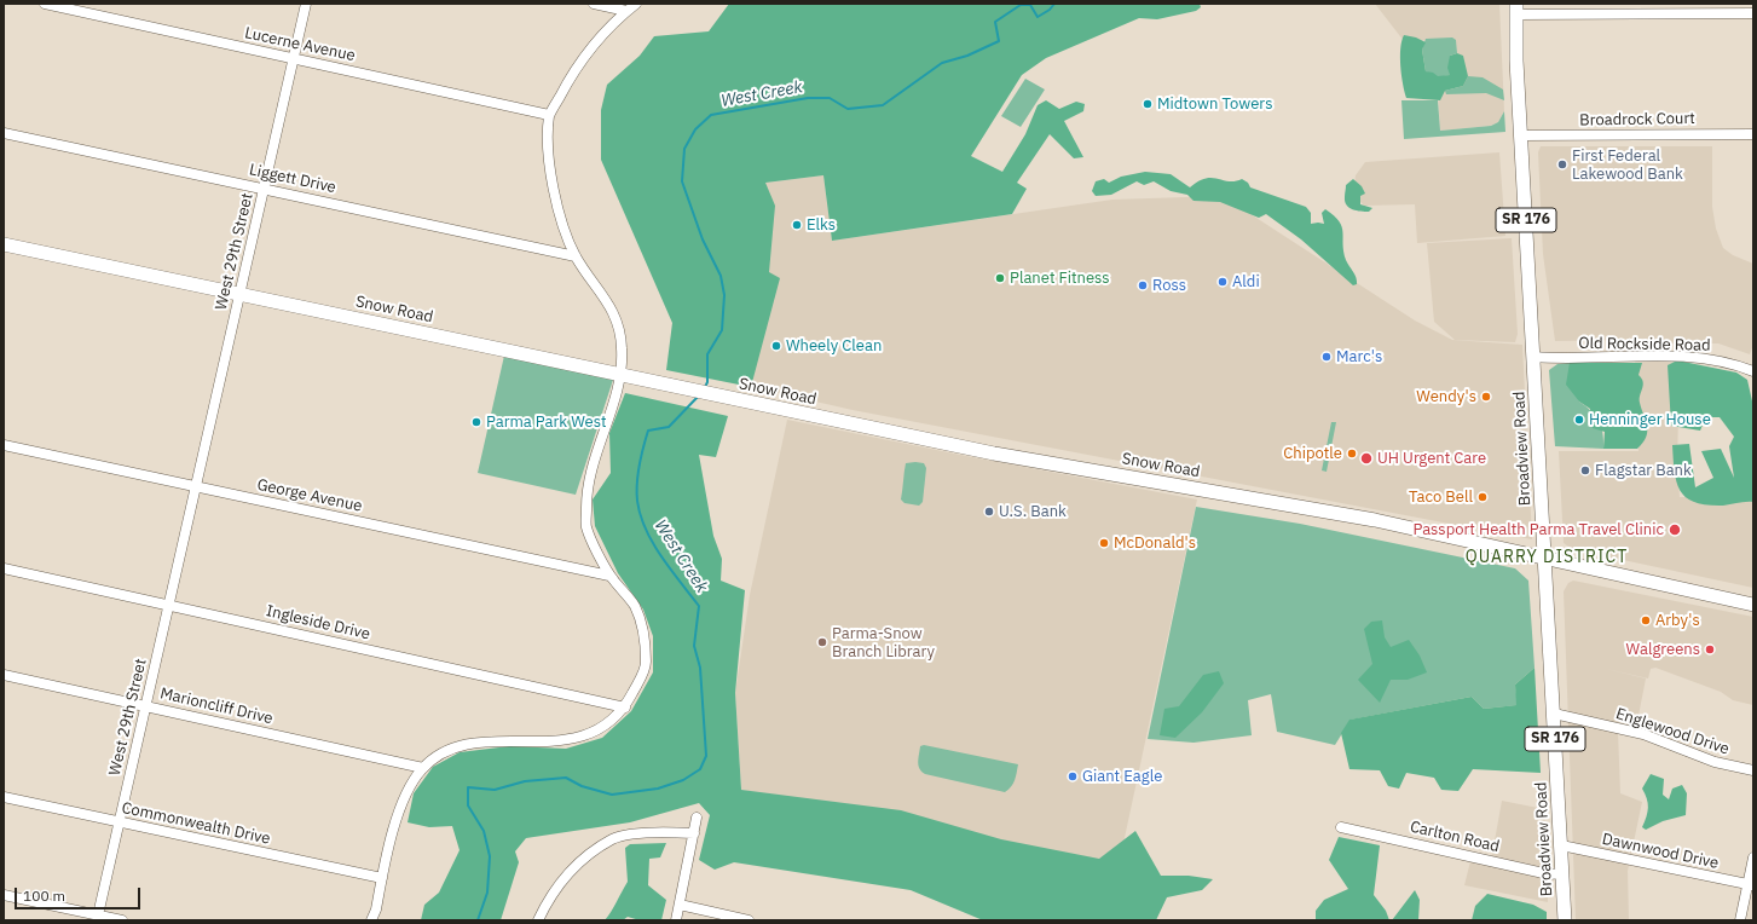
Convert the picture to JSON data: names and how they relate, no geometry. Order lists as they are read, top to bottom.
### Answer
{
  "streets": {
    "main road": ["SR 176", "Snow Road", "Broadview Road"],
    "street": [
      "Lucerne Avenue",
      "Broadrock Court",
      "Liggett Drive",
      "West 29th Street",
      "Old Rockside Road",
      "George Avenue",
      "Ingleside Drive",
      "Marioncliff Drive",
      "Englewood Drive",
      "Commonwealth Drive",
      "Carlton Road",
      "Dawnwood Drive"
    ]
  },
  "crossings": [
    ["Lucerne Avenue", "West 29th Street"],
    ["Broadrock Court", "Broadview Road"],
    ["Liggett Drive", "West 29th Street"],
    ["West 29th Street", "Snow Road"],
    ["West 29th Street", "George Avenue"],
    ["West 29th Street", "Ingleside Drive"],
    ["West 29th Street", "Marioncliff Drive"],
    ["West 29th Street", "Commonwealth Drive"],
    ["Snow Road", "Broadview Road"],
    ["Old Rockside Road", "Broadview Road"],
    ["Broadview Road", "Englewood Drive"],
    ["Broadview Road", "Carlton Road"],
    ["Broadview Road", "Dawnwood Drive"]
  ],
  "districts": ["QUARRY DISTRICT"],
  "water": ["West Creek"],
  "places": [
    "Midtown Towers",
    "First Federal Lakewood Bank",
    "Elks",
    "Planet Fitness",
    "Aldi",
    "Ross",
    "Wheely Clean",
    "Marc's",
    "Wendy's",
    "Henninger House",
    "Parma Park West",
    "Chipotle",
    "UH Urgent Care",
    "Flagstar Bank",
    "Taco Bell",
    "U.S. Bank",
    "Passport Health Parma Travel Clinic",
    "McDonald's",
    "Arby's",
    "Parma-Snow Branch Library",
    "Walgreens",
    "Giant Eagle"
  ],
  "scale_bar": "100 m"
}
